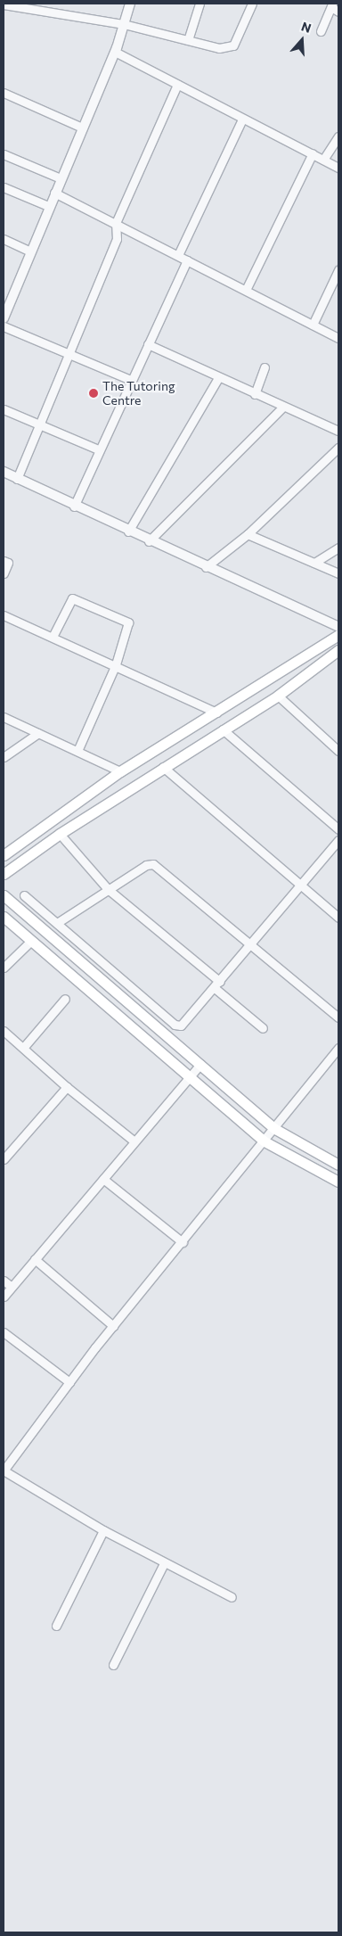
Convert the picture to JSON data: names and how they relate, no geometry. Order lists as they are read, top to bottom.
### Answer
{
  "places": ["The Tutoring Centre"],
  "north": "top"
}
